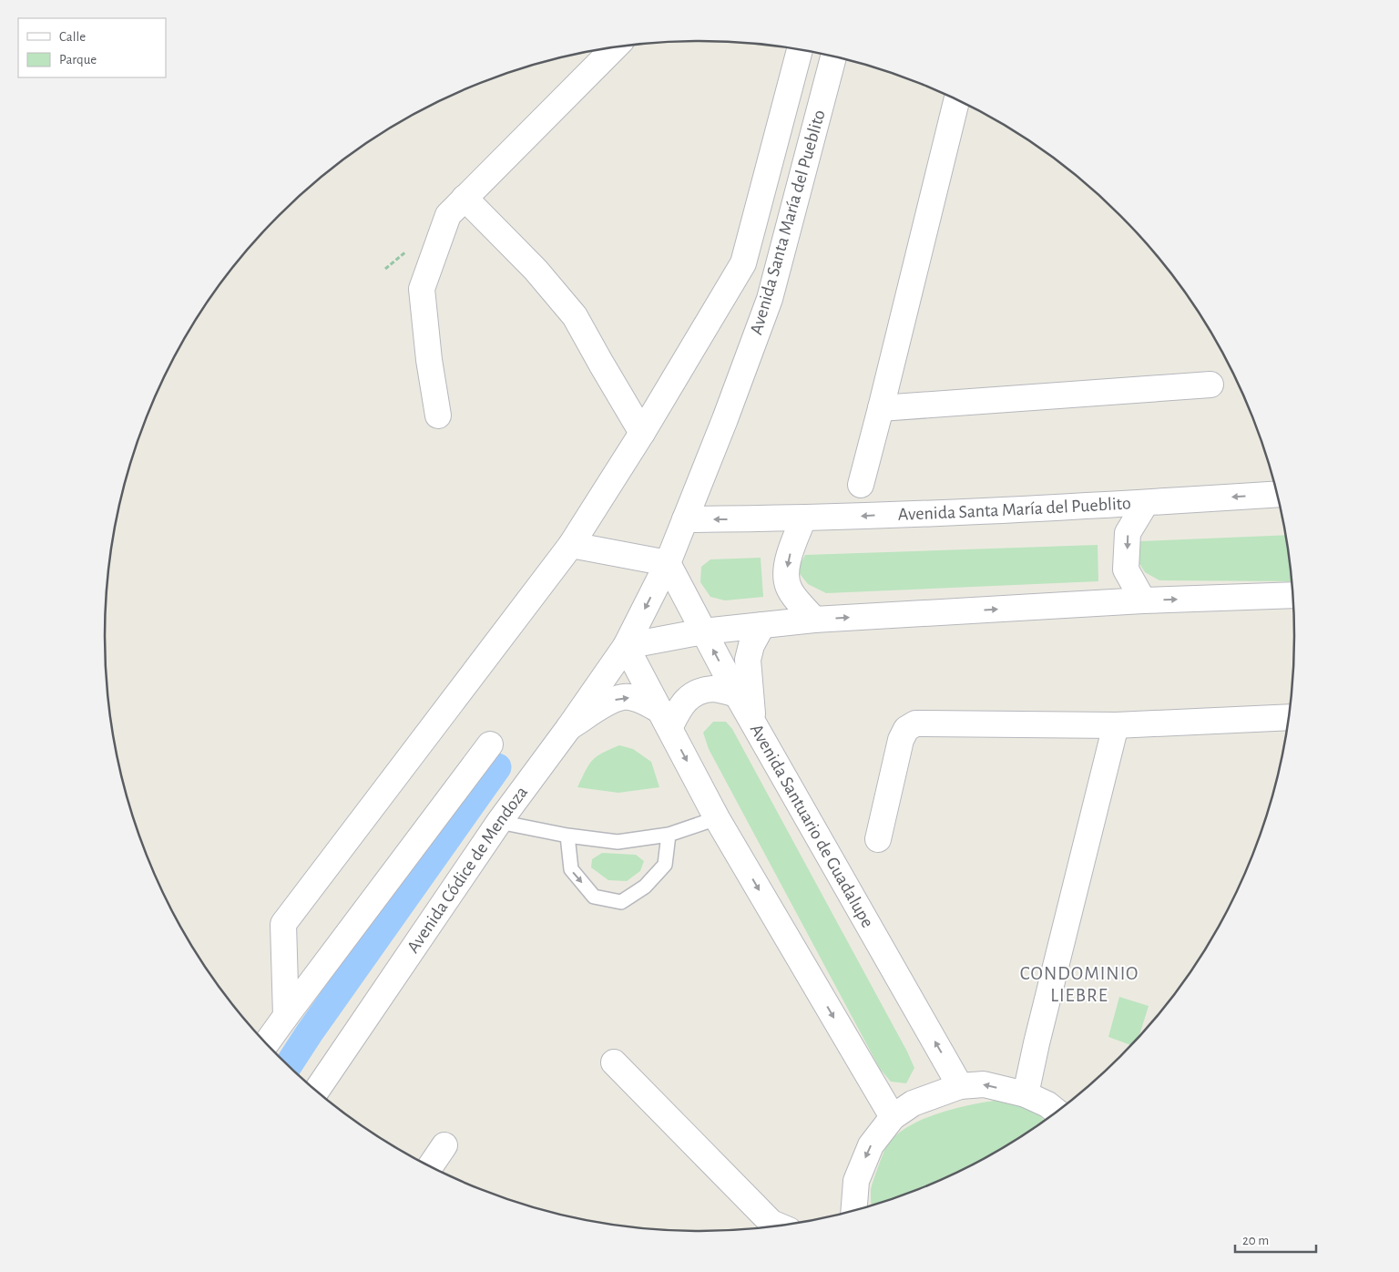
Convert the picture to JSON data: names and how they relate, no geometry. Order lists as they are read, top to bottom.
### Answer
{
  "streets": {
    "street": ["Avenida Santa María del Pueblito", "Avenida Santuario de Guadalupe", "Avenida Códice de Mendoza"]
  },
  "crossings": [
    ["Avenida Santa María del Pueblito", "Avenida Santuario de Guadalupe"],
    ["Avenida Santa María del Pueblito", "Avenida Códice de Mendoza"],
    ["Avenida Santuario de Guadalupe", "Avenida Códice de Mendoza"]
  ],
  "districts": ["CONDOMINIO LIEBRE"],
  "legend": ["Calle", "Parque"],
  "scale_bar": "20 m"
}
